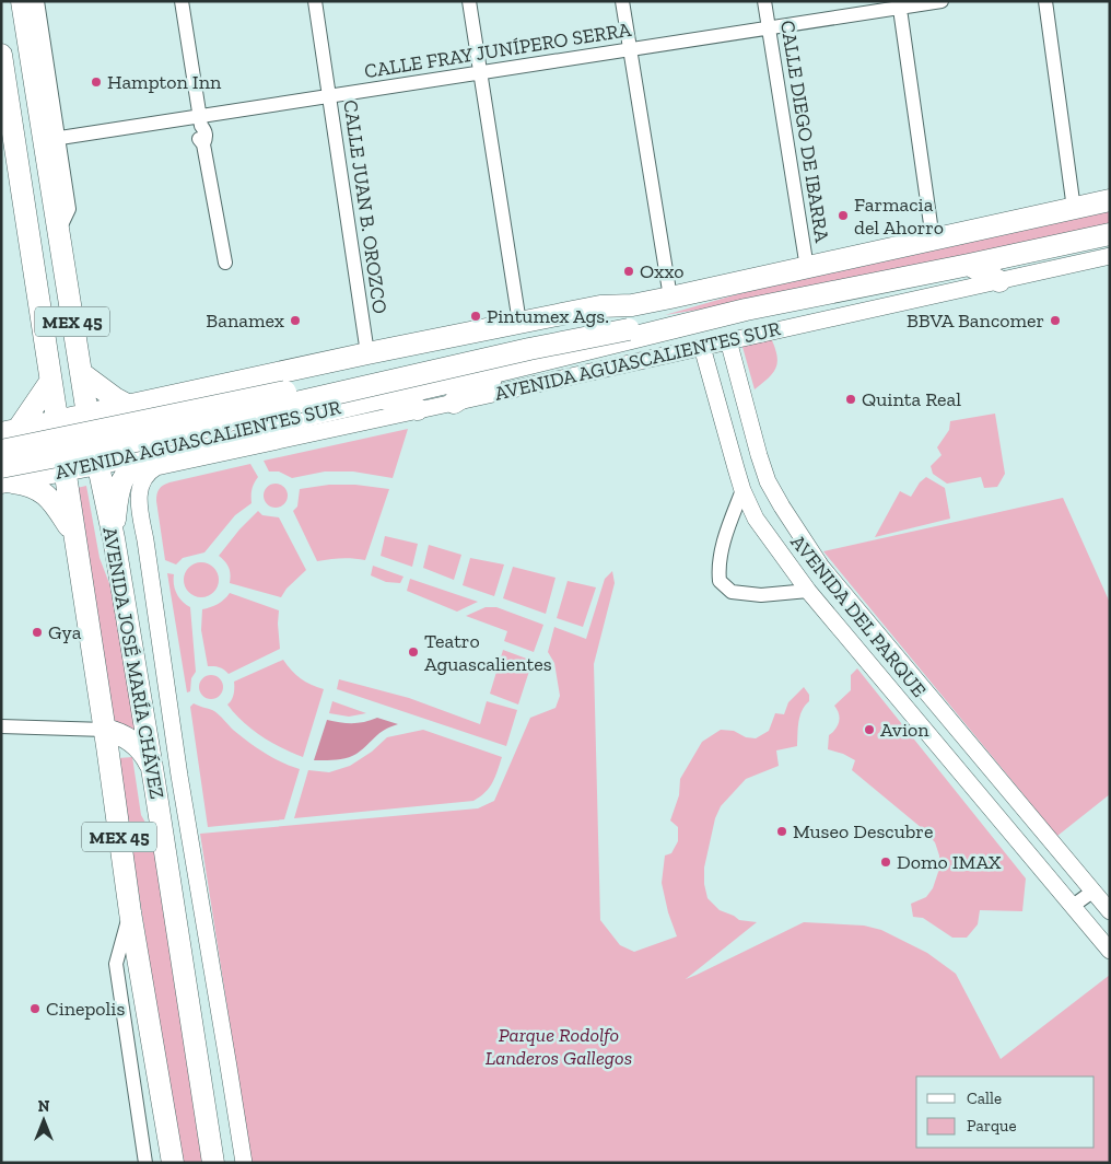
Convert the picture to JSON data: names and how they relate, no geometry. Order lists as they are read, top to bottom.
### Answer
{
  "streets": {
    "main road": ["MEX 45", "AVENIDA AGUASCALIENTES SUR", "AVENIDA JOSÉ MARÍA CHÁVEZ"],
    "street": [
      "CALLE FRAY JUNÍPERO SERRA",
      "CALLE DIEGO DE IBARRA",
      "CALLE JUAN B. OROZCO",
      "AVENIDA DEL PARQUE"
    ]
  },
  "crossings": [
    ["CALLE FRAY JUNÍPERO SERRA", "CALLE DIEGO DE IBARRA"],
    ["CALLE FRAY JUNÍPERO SERRA", "CALLE JUAN B. OROZCO"],
    ["CALLE DIEGO DE IBARRA", "AVENIDA AGUASCALIENTES SUR"],
    ["CALLE JUAN B. OROZCO", "AVENIDA AGUASCALIENTES SUR"],
    ["AVENIDA AGUASCALIENTES SUR", "AVENIDA DEL PARQUE"],
    ["AVENIDA AGUASCALIENTES SUR", "AVENIDA JOSÉ MARÍA CHÁVEZ"]
  ],
  "parks": ["Parque Rodolfo Landeros Gallegos"],
  "places": [
    "Hampton Inn",
    "Farmacia del Ahorro",
    "Oxxo",
    "Pintumex Ags.",
    "Banamex",
    "BBVA Bancomer",
    "Quinta Real",
    "Gya",
    "Teatro Aguascalientes",
    "Avion",
    "Museo Descubre",
    "Domo IMAX",
    "Cinepolis"
  ],
  "legend": ["Calle", "Parque"],
  "north": "top"
}
